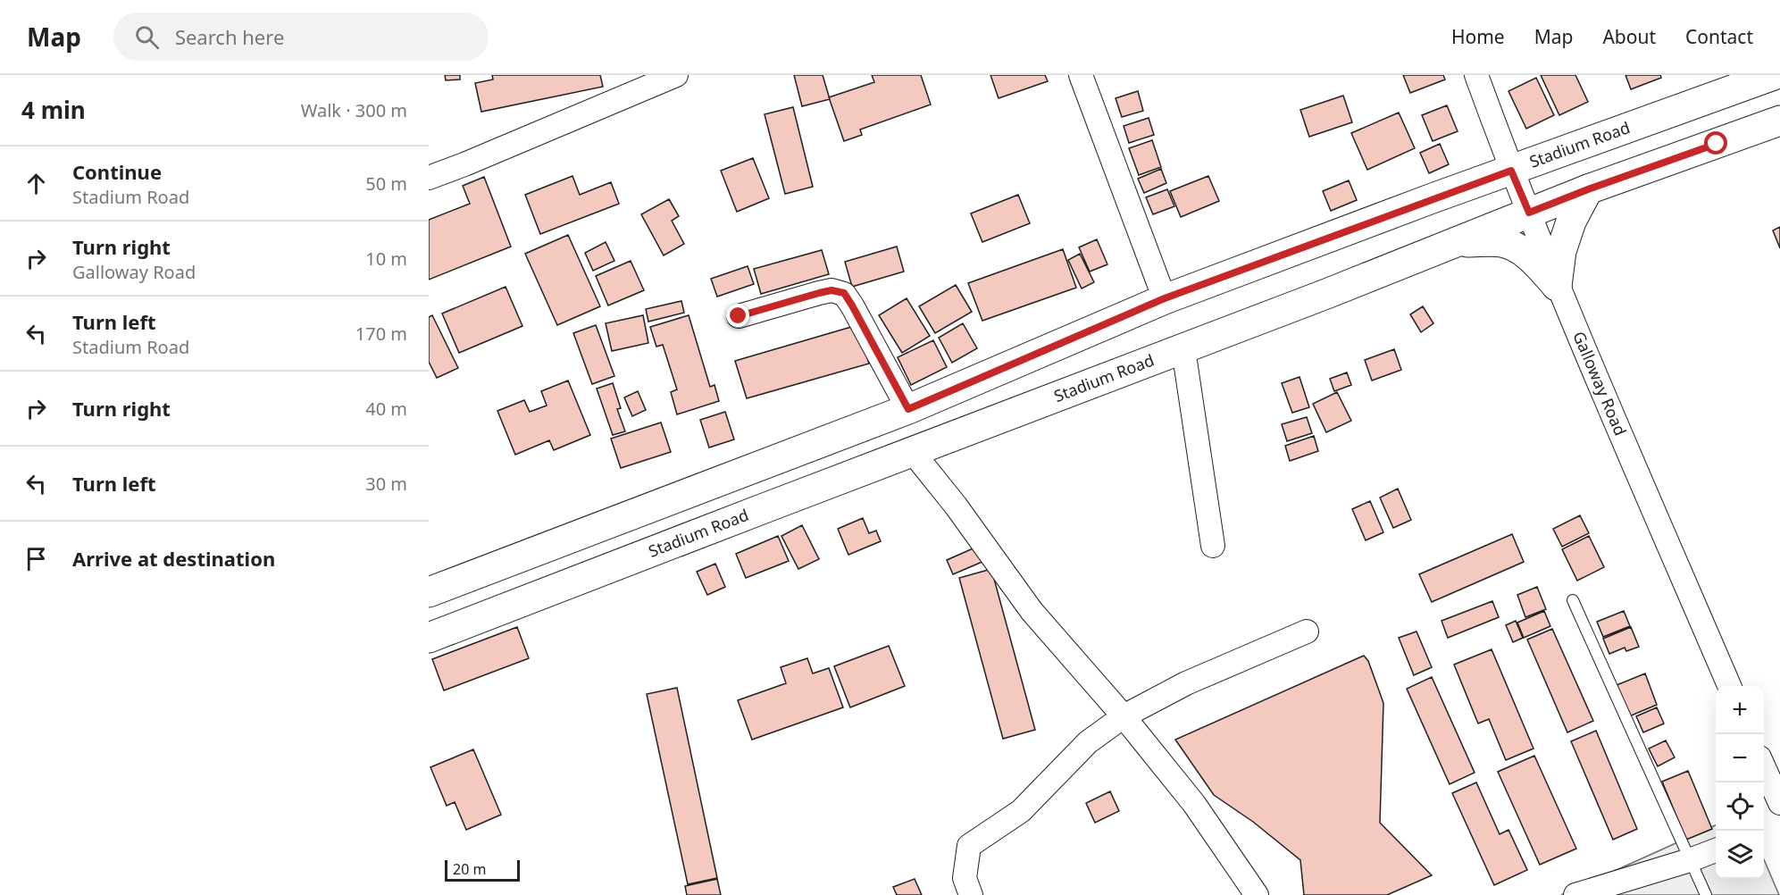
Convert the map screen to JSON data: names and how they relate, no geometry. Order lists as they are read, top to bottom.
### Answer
{
  "streets": {
    "main road": ["Stadium Road"],
    "street": ["Galloway Road"]
  },
  "crossings": [
    ["Stadium Road", "Galloway Road"]
  ],
  "scale_bar": "20 m",
  "page": {
    "header": "Map",
    "search": "Search here",
    "nav": [
      "Home",
      "Map",
      "About",
      "Contact"
    ],
    "heading": ["4 min", "Walk · 300 m"],
    "list": [
      ["Continue", "Stadium Road", "50 m"],
      ["Turn right", "Galloway Road", "10 m"],
      ["Turn left", "Stadium Road", "170 m"],
      ["Turn right", "40 m"],
      ["Turn left", "30 m"],
      "Arrive at destination"
    ],
    "map_buttons": ["+", "−"],
    "scale": "20 m"
  }
}
